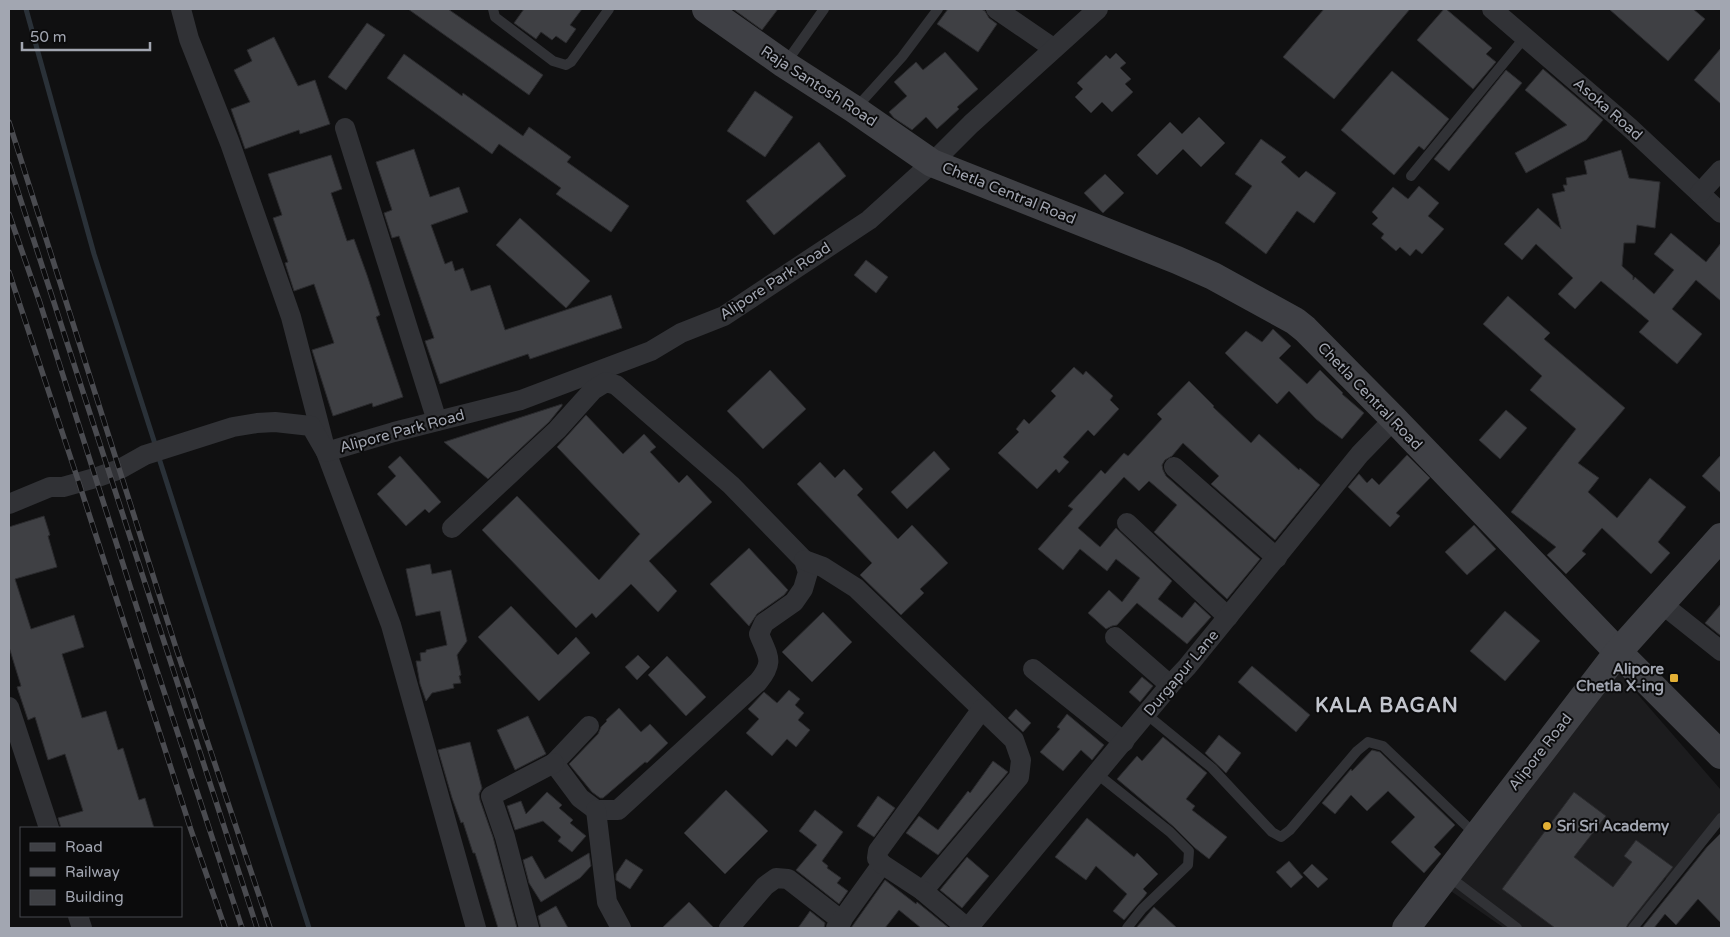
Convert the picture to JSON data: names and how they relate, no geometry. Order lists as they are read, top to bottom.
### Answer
{
  "streets": {
    "main road": ["Raja Santosh Road", "Chetla Central Road", "Alipore Road"],
    "street": ["Asoka Road", "Alipore Park Road", "Durgapur Lane"]
  },
  "crossings": [
    ["Raja Santosh Road", "Chetla Central Road"],
    ["Raja Santosh Road", "Alipore Park Road"],
    ["Chetla Central Road", "Alipore Park Road"],
    ["Chetla Central Road", "Durgapur Lane"],
    ["Chetla Central Road", "Alipore Road"]
  ],
  "districts": ["KALA BAGAN"],
  "places": {
    "transit": ["Alipore Chetla X-ing"],
    "other": ["Sri Sri Academy"]
  },
  "legend": ["Road", "Railway", "Building"],
  "scale_bar": "50 m"
}
